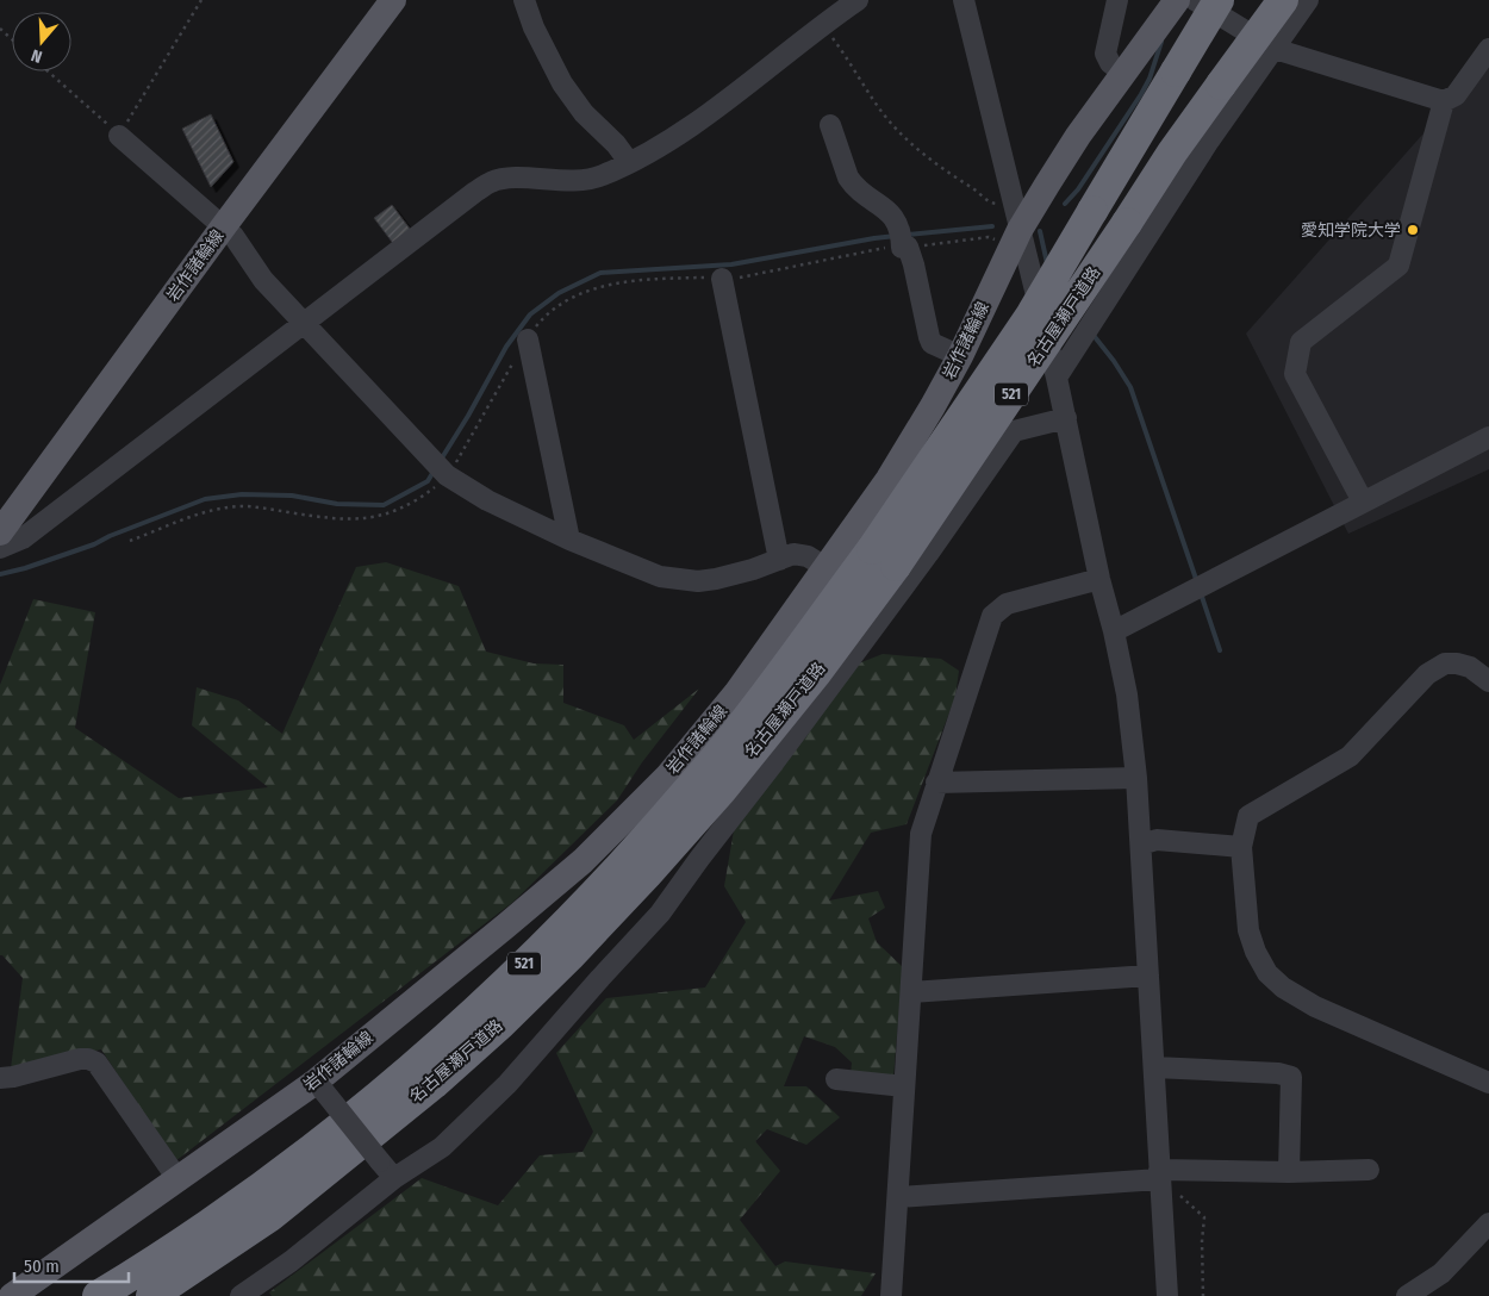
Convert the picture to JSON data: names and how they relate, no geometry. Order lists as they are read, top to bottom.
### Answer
{
  "streets": {
    "highway": ["名古屋瀬戸道路", "521"],
    "main road": ["岩作諸輪線"]
  },
  "places": ["愛知学院大学"],
  "scale_bar": "50 m",
  "north": "bottom"
}
